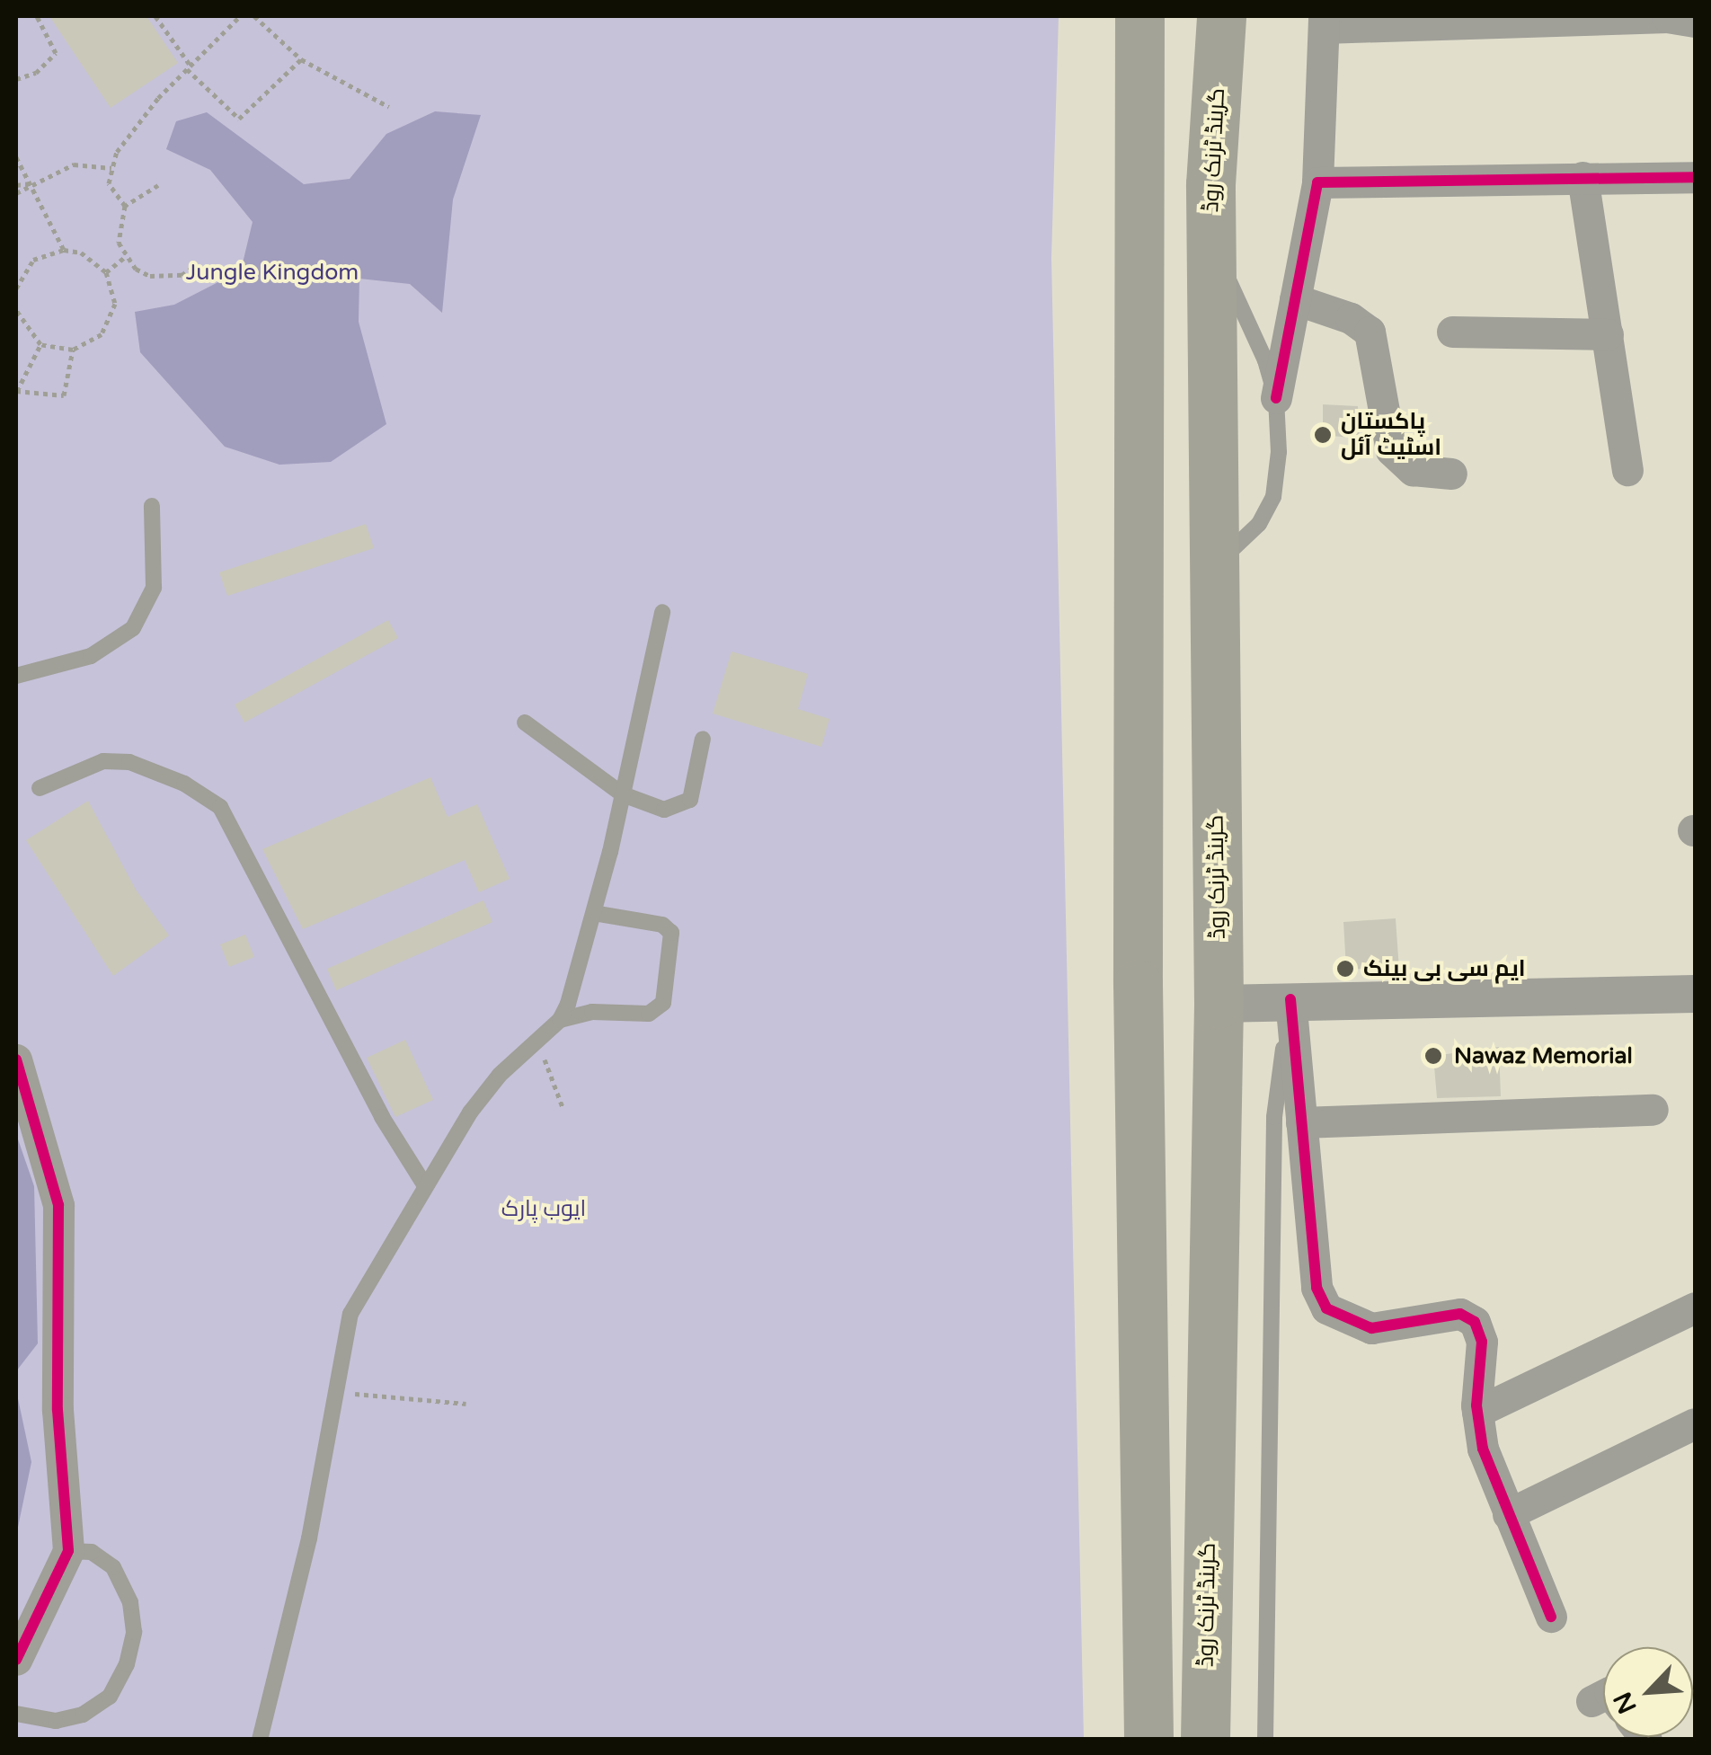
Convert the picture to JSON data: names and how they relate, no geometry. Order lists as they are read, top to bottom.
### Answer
{
  "streets": {
    "highway": ["گرینڈ ٹرنک روڈ"]
  },
  "parks": ["Jungle Kingdom", "ایوب پارک"],
  "places": ["پاکستان اسٹیٹ آئل", "ایم سی بی بینک", "Nawaz Memorial"],
  "north": "bottom left"
}
